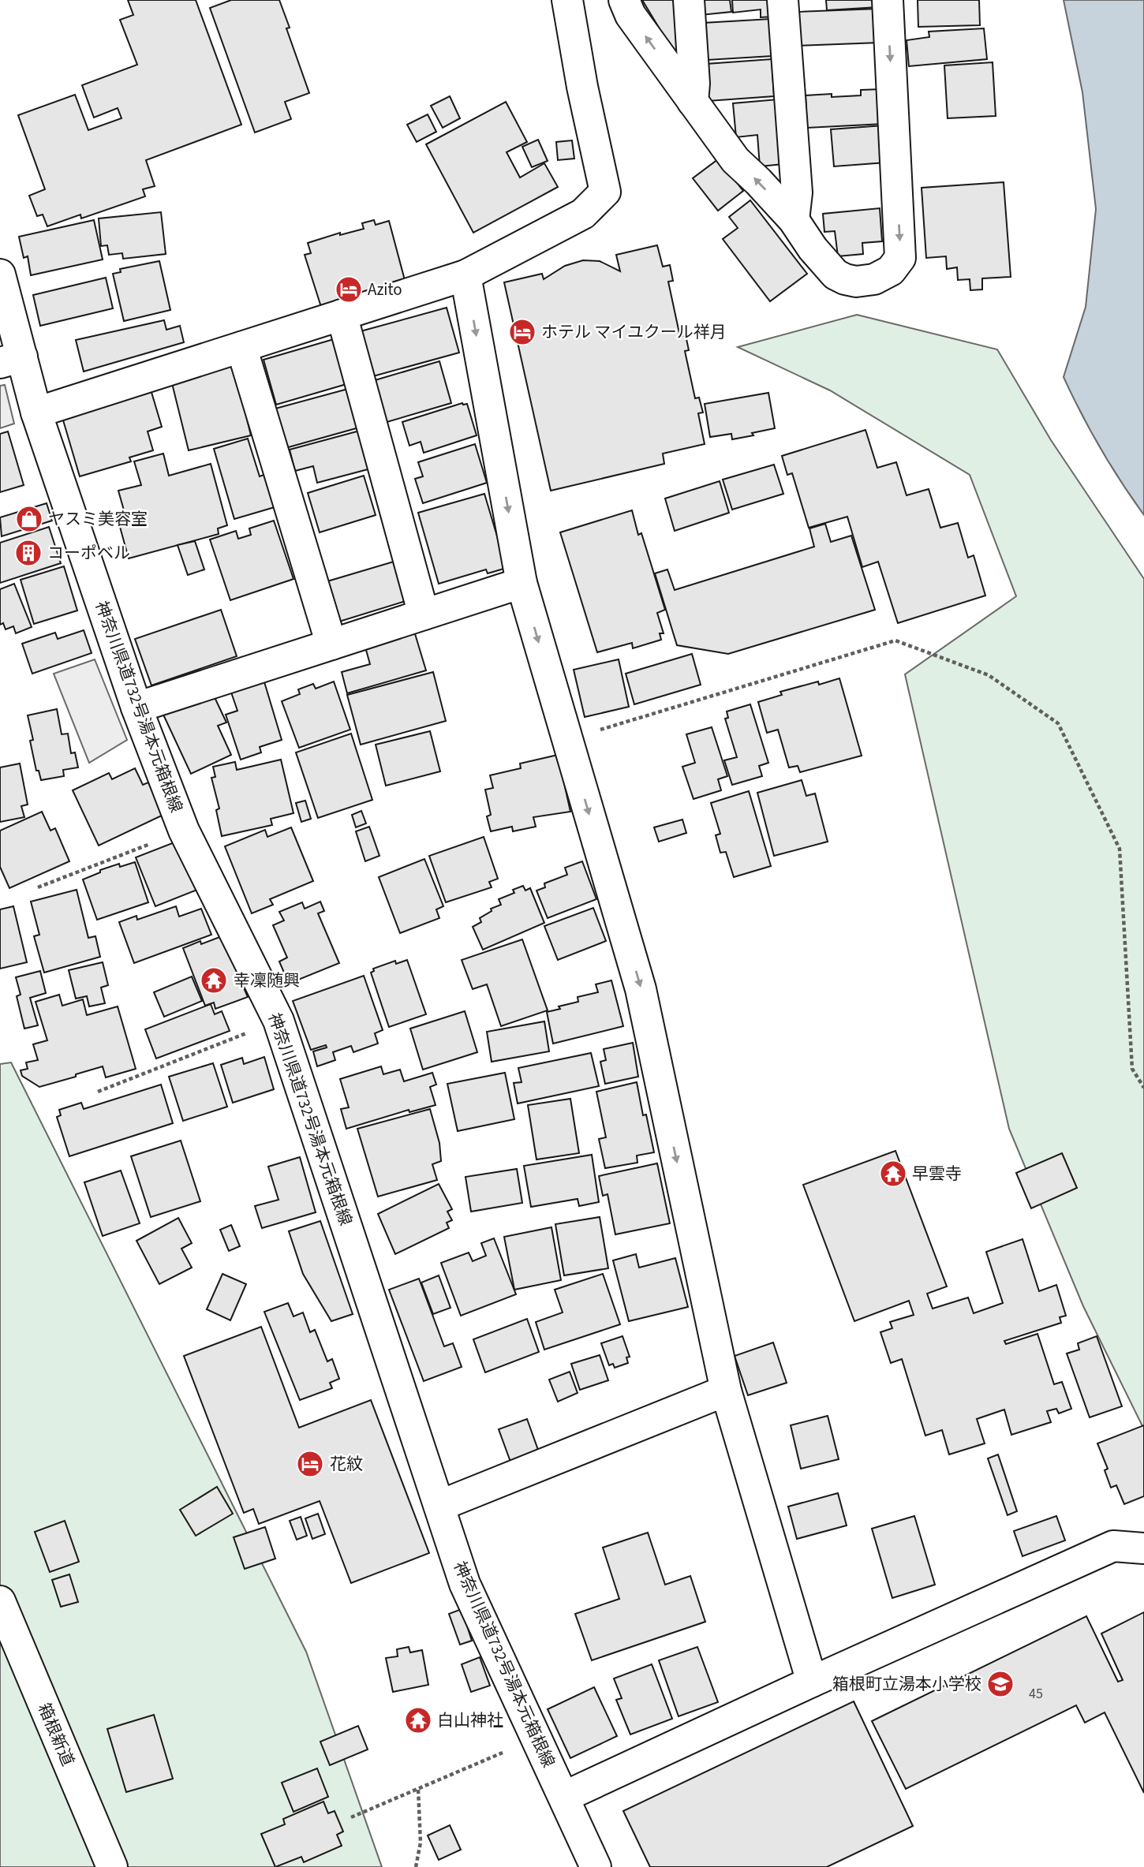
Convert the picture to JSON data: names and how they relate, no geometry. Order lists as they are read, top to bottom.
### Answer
{
  "streets": {
    "main road": ["神奈川県道732号湯本元箱根線", "箱根新道"]
  },
  "places": {
    "hotel": ["Azito", "ホテル マイユクール祥月", "花紋"],
    "shop": ["ヤスミ美容室"],
    "building": ["コーポベル"],
    "temple": ["幸凜随興", "早雲寺", "白山神社"],
    "school or university": ["箱根町立湯本小学校"]
  },
  "house_numbers": ["45"]
}
